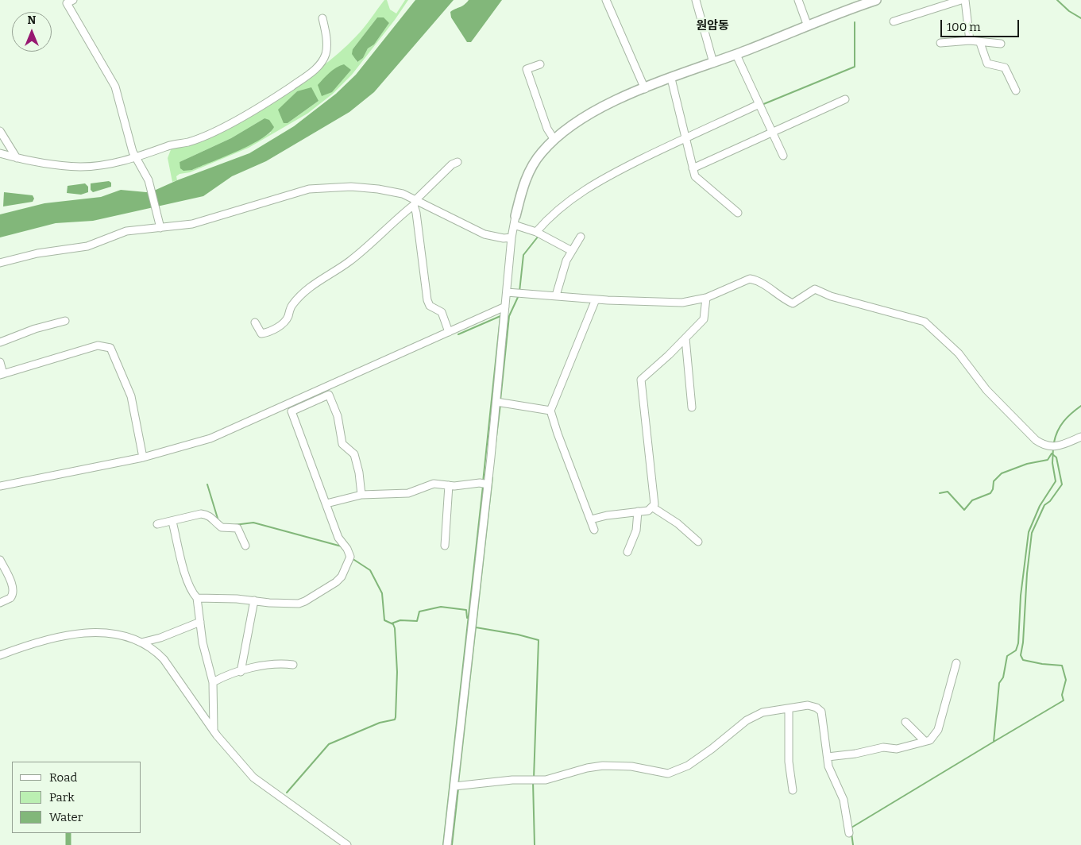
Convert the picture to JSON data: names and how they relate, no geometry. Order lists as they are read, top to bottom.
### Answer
{
  "districts": ["원암동"],
  "legend": ["Road", "Park", "Water"],
  "scale_bar": "100 m",
  "north": "top"
}
